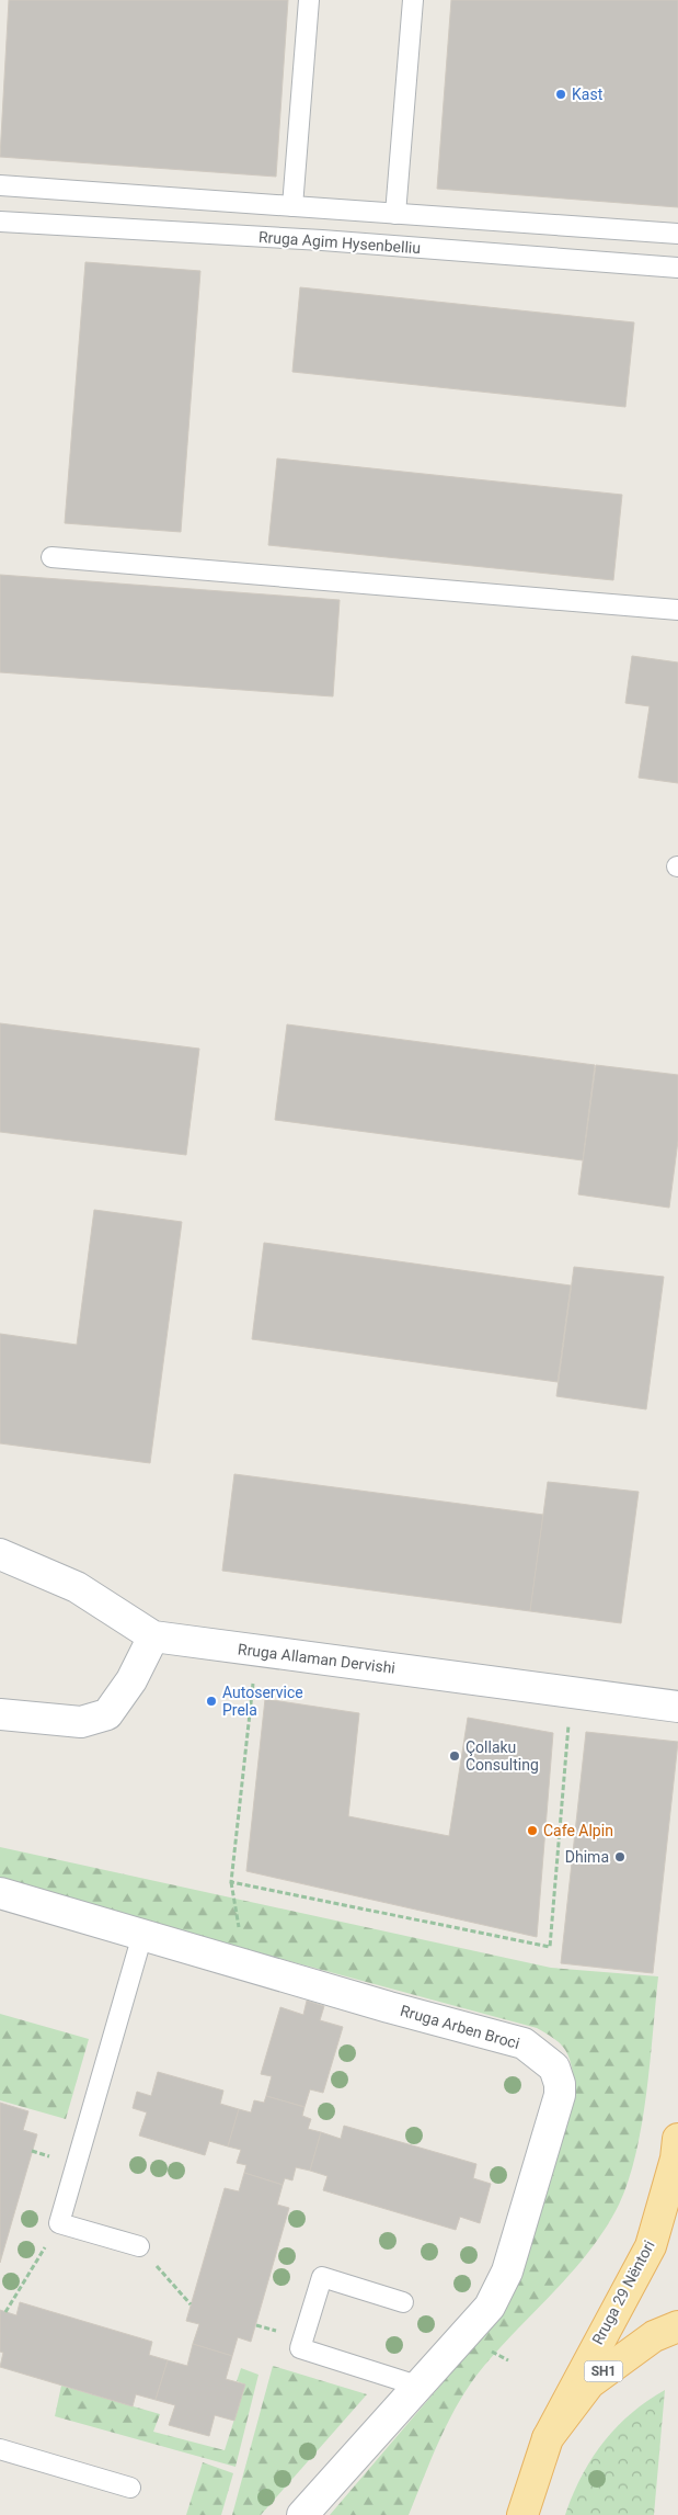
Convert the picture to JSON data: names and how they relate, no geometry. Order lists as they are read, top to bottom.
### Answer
{
  "streets": {
    "main road": ["Rruga 29 Nëntori", "SH1"],
    "street": ["Rruga Allaman Dervishi", "Rruga Arben Broci"],
    "lane": ["Rruga Agim Hysenbelliu"]
  },
  "crossings": [
    ["Rruga 29 Nëntori", "SH1"]
  ],
  "places": [
    "Kast",
    "Autoservice Prela",
    "Çollaku Consulting",
    "Cafe Alpin",
    "Dhima"
  ]
}
